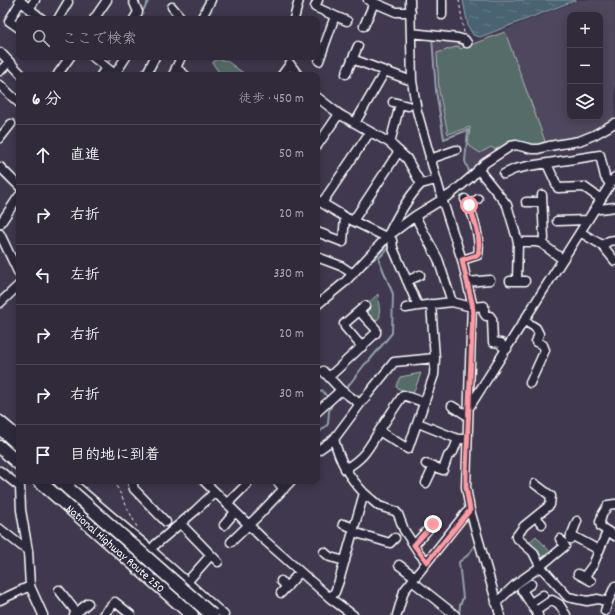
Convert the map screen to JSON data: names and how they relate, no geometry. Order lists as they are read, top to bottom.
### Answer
{
  "streets": {
    "highway": ["National Highway Route 250"]
  },
  "page": {
    "map_buttons": ["+", "−"],
    "search": "ここで検索",
    "heading": ["6 分", "徒歩 · 450 m"],
    "list": [
      ["直進", "50 m"],
      ["右折", "20 m"],
      ["左折", "330 m"],
      ["右折", "20 m"],
      ["右折", "30 m"],
      "目的地に到着"
    ]
  }
}
